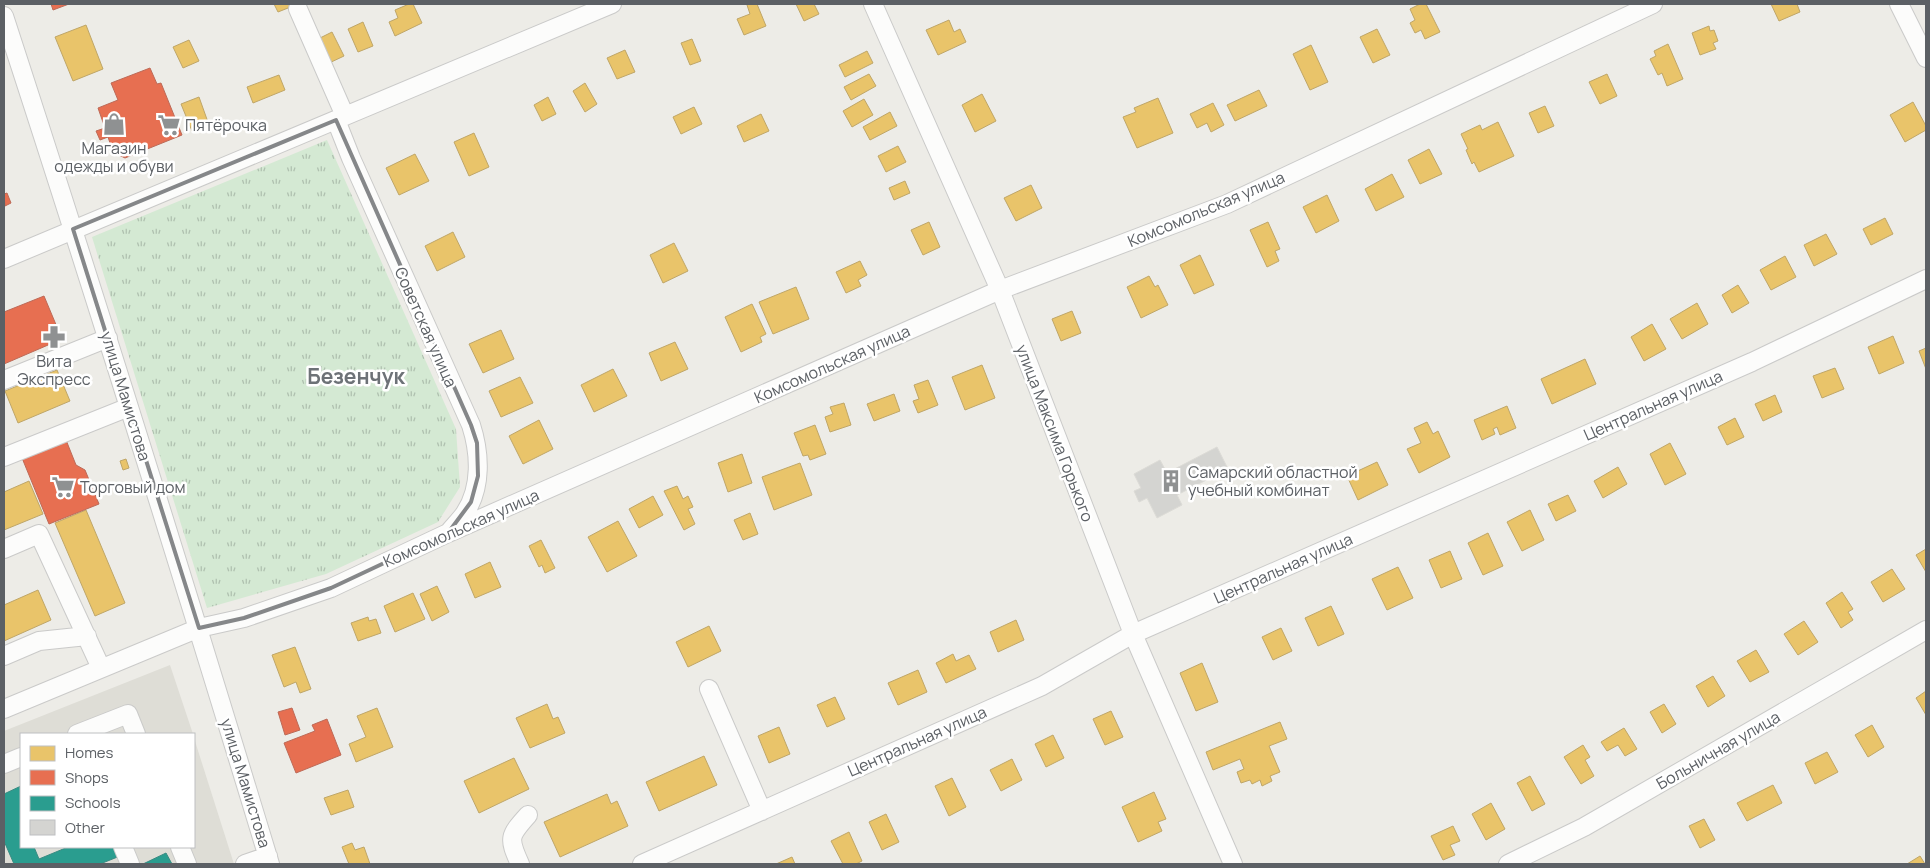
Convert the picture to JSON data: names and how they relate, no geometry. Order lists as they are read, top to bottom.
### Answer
{
  "streets": {
    "street": [
      "Комсомольская улица",
      "Советская улица",
      "улица Мамистова",
      "Центральная улица",
      "улица Максима Горького",
      "Больничная улица"
    ]
  },
  "crossings": [
    ["Комсомольская улица", "Советская улица"],
    ["Комсомольская улица", "улица Мамистова"],
    ["Комсомольская улица", "улица Максима Горького"],
    ["Центральная улица", "улица Максима Горького"]
  ],
  "districts": ["Безенчук"],
  "places": {
    "shop": ["Магазин одежды и обуви"],
    "supermarket": ["Пятёрочка", "Торговый дом"],
    "pharmacy": ["Вита Экспресс"],
    "building": ["Самарский областной учебный комбинат"]
  },
  "legend": [
    "Homes",
    "Shops",
    "Schools",
    "Other"
  ]
}
